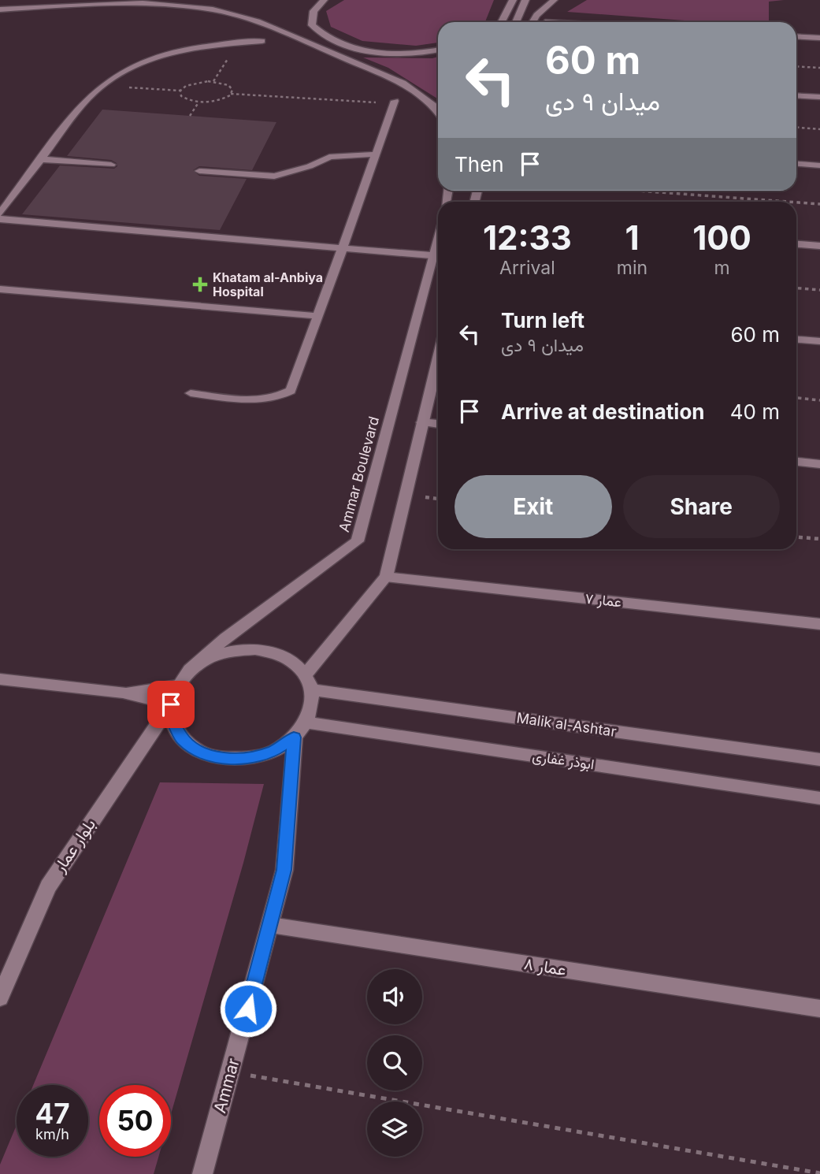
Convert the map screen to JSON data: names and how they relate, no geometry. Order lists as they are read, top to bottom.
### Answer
{
  "streets": {
    "main road": [
      "Ammar Boulevard",
      "عمار ۷",
      "Malik al-Ashtar",
      "ابوذر غفاری",
      "بلوار عمار",
      "عمار ۸",
      "Ammar"
    ]
  },
  "crossings": [
    ["Ammar Boulevard", "Malik al-Ashtar"],
    ["Ammar Boulevard", "ابوذر غفاری"],
    ["Ammar Boulevard", "بلوار عمار"],
    ["Ammar Boulevard", "Ammar"],
    ["Malik al-Ashtar", "ابوذر غفاری"],
    ["Malik al-Ashtar", "بلوار عمار"],
    ["Malik al-Ashtar", "Ammar"],
    ["ابوذر غفاری", "بلوار عمار"],
    ["ابوذر غفاری", "Ammar"],
    ["بلوار عمار", "Ammar"],
    ["عمار ۸", "Ammar"]
  ],
  "places": {
    "health": ["Khatam al-Anbiya Hospital"]
  },
  "page": {
    "turn": ["60 m", "میدان ۹ دی"],
    "then": "Then",
    "eta": [
      "12:33",
      "Arrival",
      "1",
      "min",
      "100",
      "m"
    ],
    "list": [
      {
        "name": "Turn left",
        "note": "میدان ۹ دی",
        "value": "60 m"
      },
      {
        "name": "Arrive at destination",
        "value": "40 m"
      }
    ],
    "buttons": ["Exit", "Share"],
    "speed": "47 km/h",
    "limit": "50"
  }
}
